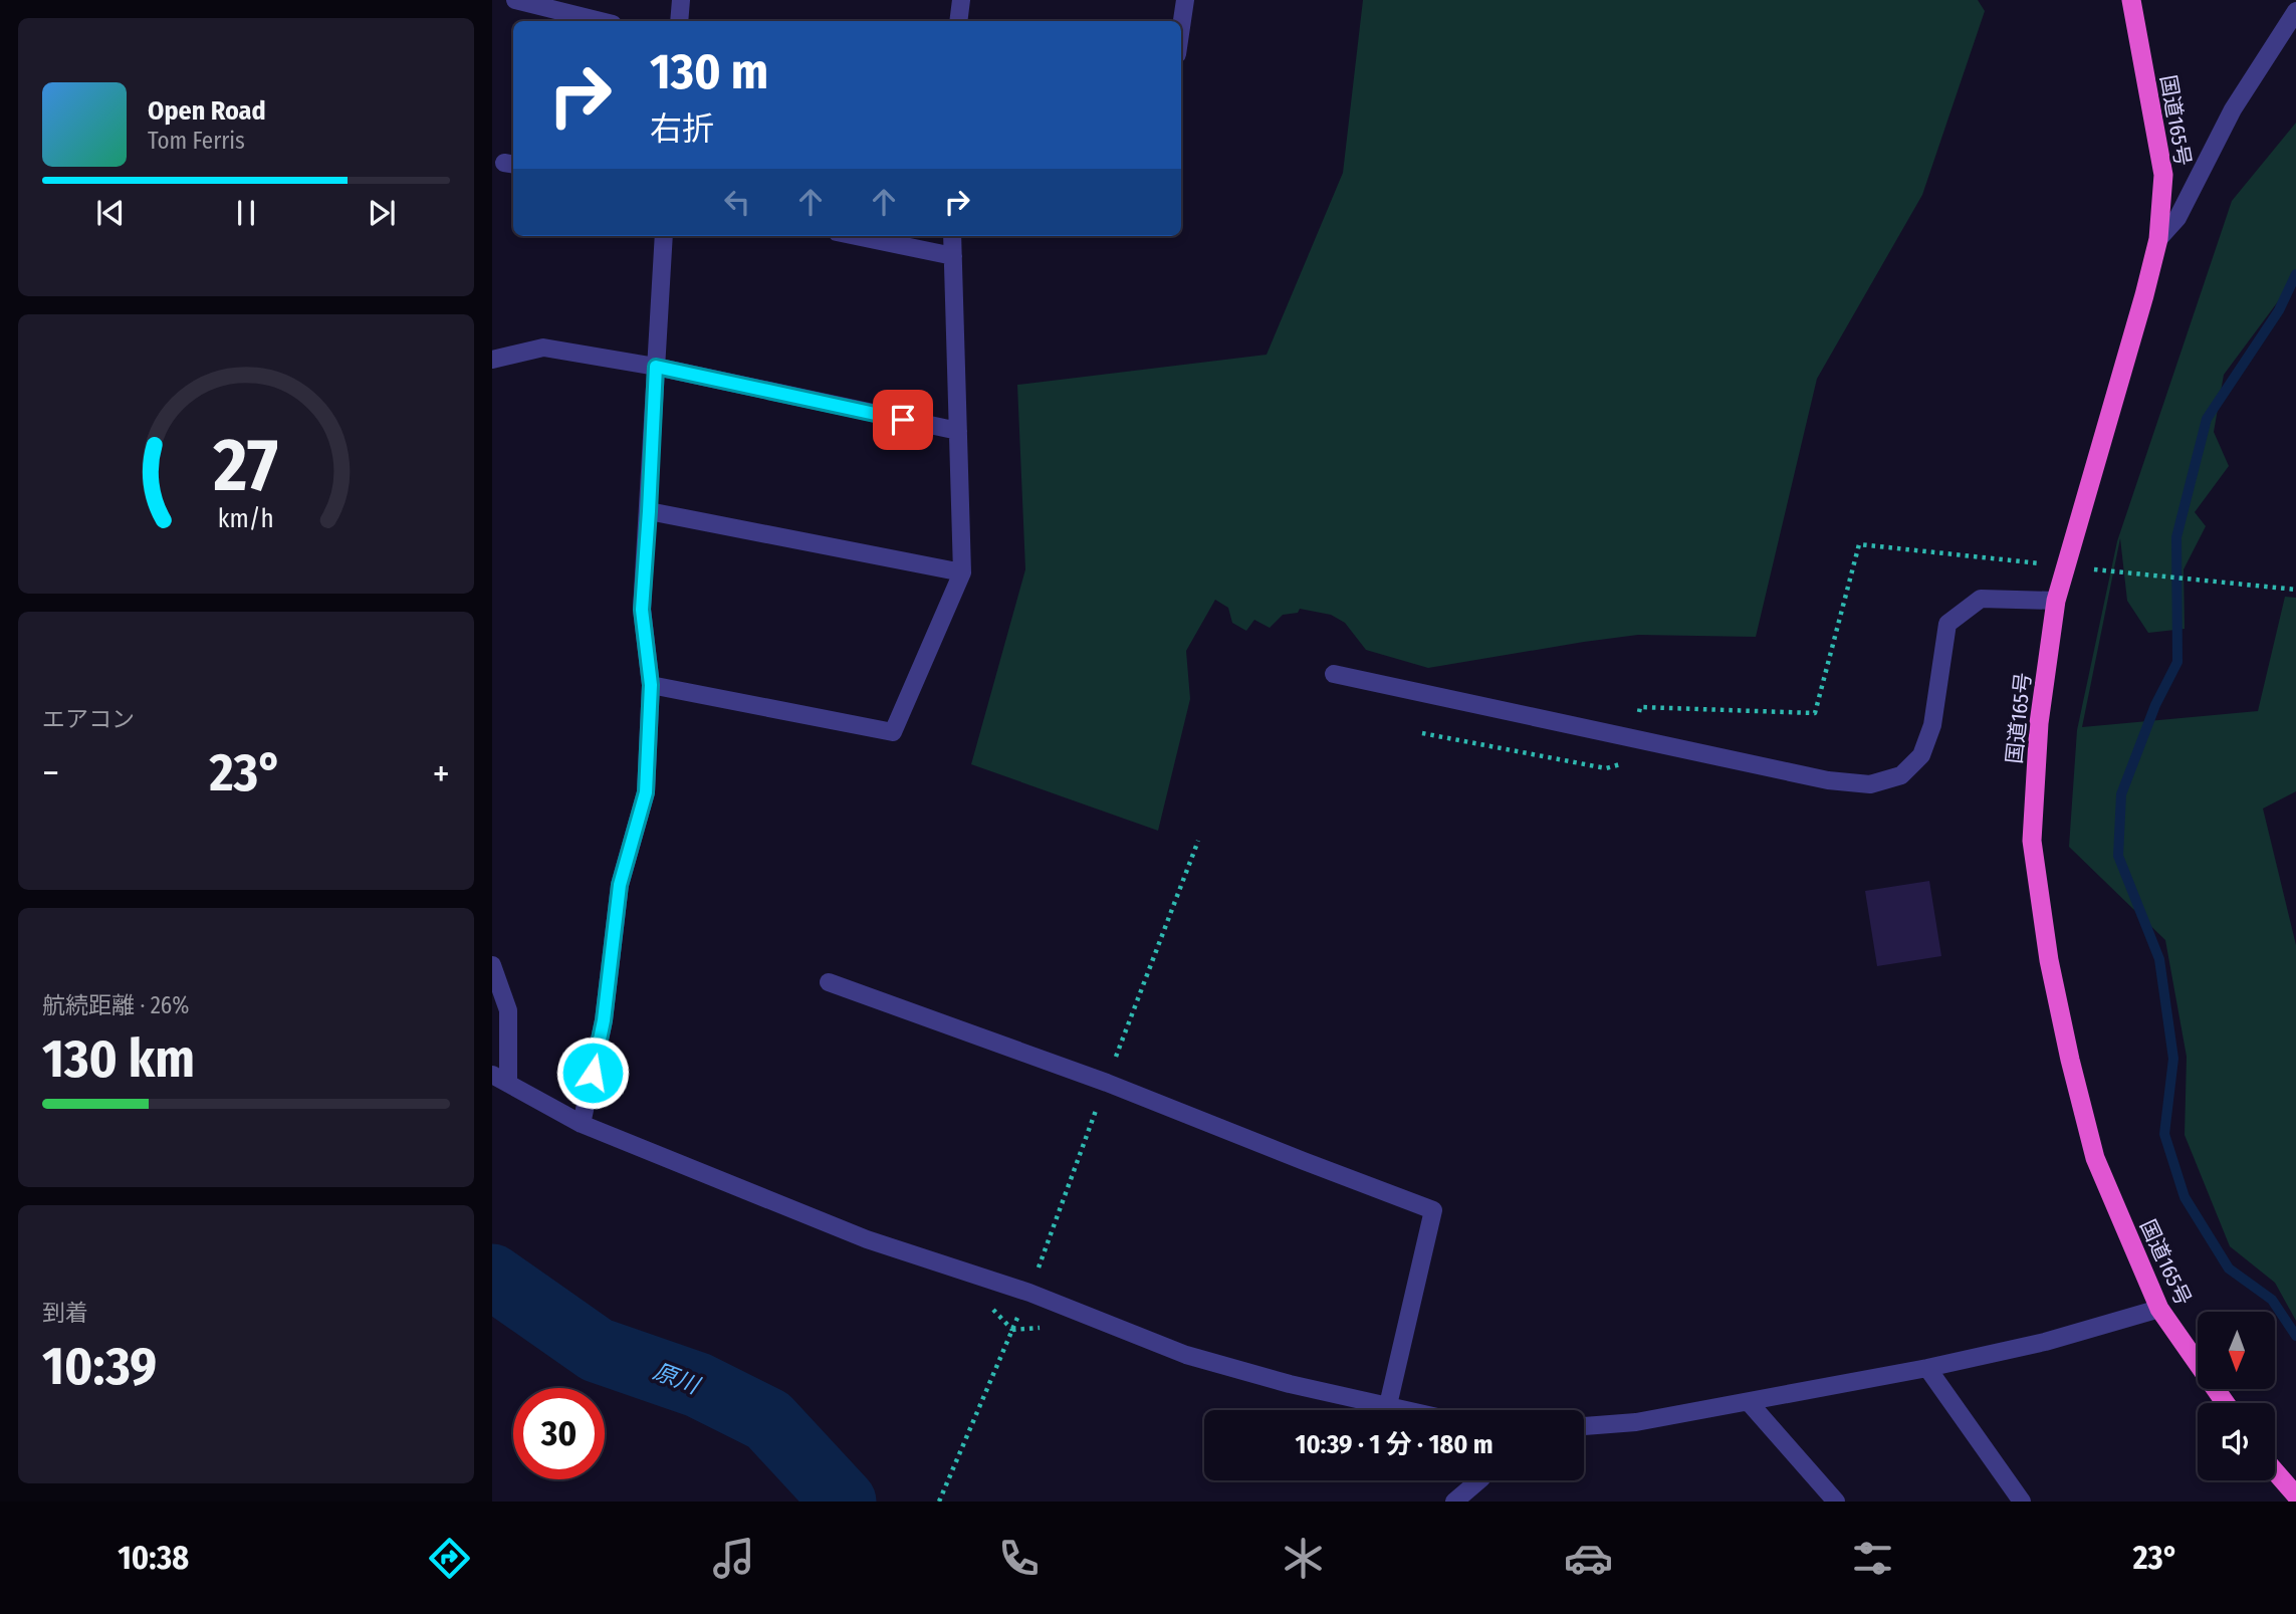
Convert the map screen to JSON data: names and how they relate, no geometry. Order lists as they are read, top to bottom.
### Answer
{
  "streets": {
    "highway": ["国道165号"]
  },
  "water": ["原川"],
  "north": "bottom",
  "page": {
    "turn": ["130 m", "右折"],
    "song": ["Open Road", "Tom Ferris"],
    "tile": [
      "エアコン",
      ["航続距離 · 26%", "130 km"],
      ["到着", "10:39"]
    ],
    "heat": ["−", "23°", "+"],
    "limit": "30",
    "trip": "10:39 · 1 分 · 180 m",
    "tabs": ["10:38", "23°"],
    "gauge": ["27", "km/h"]
  }
}
